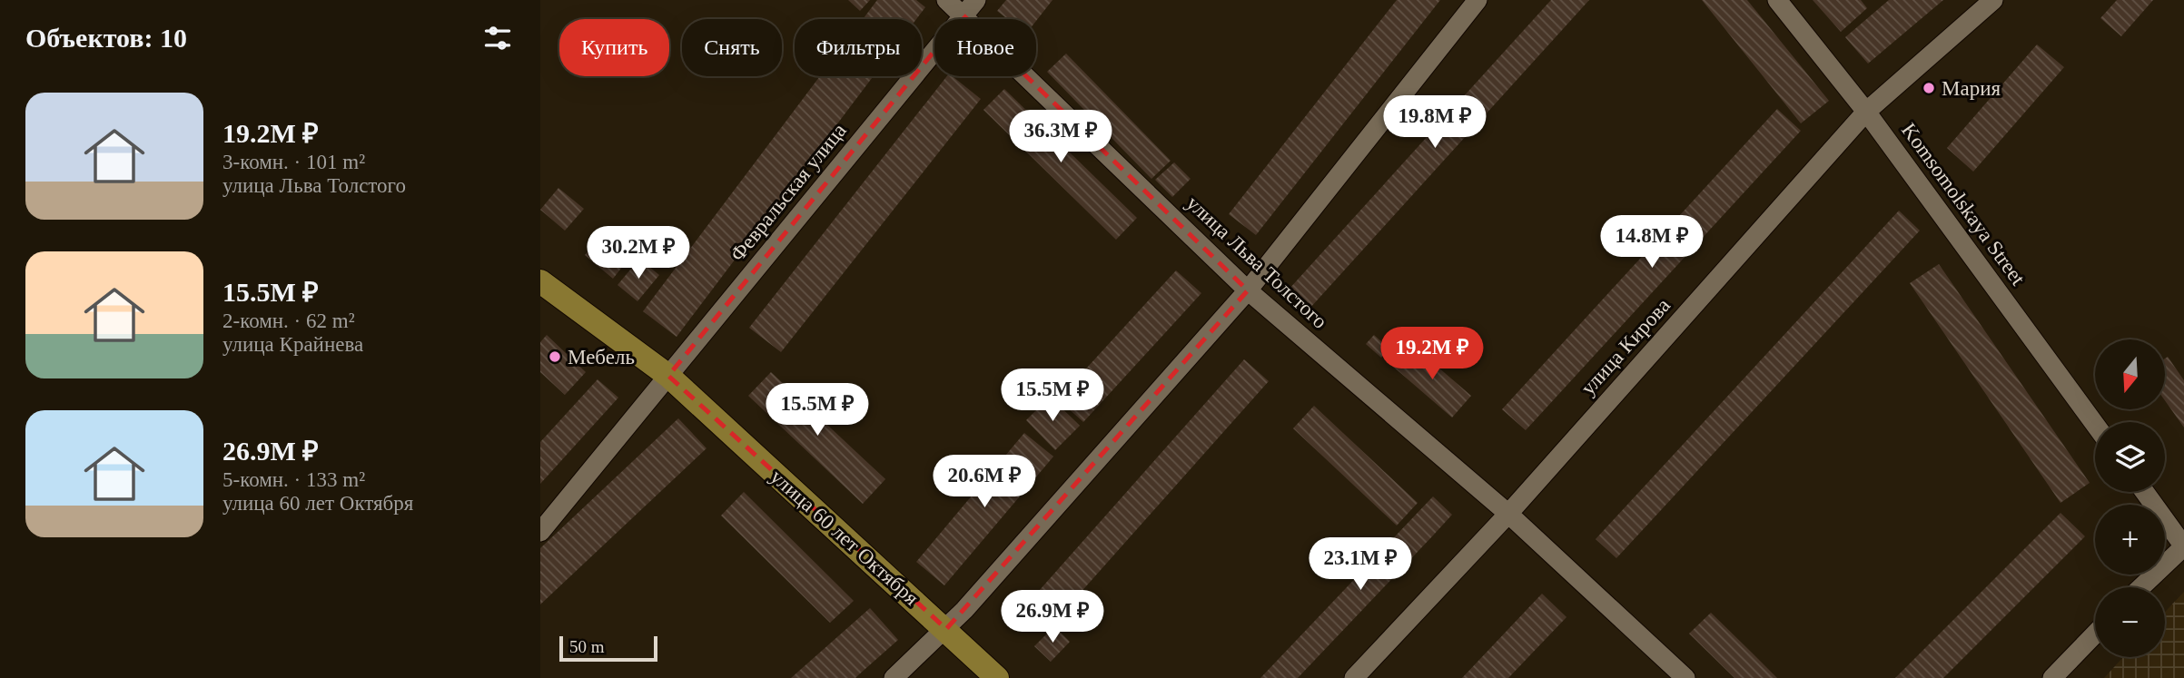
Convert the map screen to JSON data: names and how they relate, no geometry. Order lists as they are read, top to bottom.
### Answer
{
  "streets": {
    "main road": ["улица 60 лет Октября"],
    "street": [
      "Февральская улица",
      "Komsomolskaya Street",
      "улица Льва Толстого",
      "улица Кирова"
    ]
  },
  "crossings": [
    ["Февральская улица", "улица Льва Толстого"],
    ["Февральская улица", "улица 60 лет Октября"],
    ["Komsomolskaya Street", "улица Кирова"],
    ["улица Льва Толстого", "улица Кирова"]
  ],
  "places": ["Мария", "Мебель"],
  "scale_bar": "50 m",
  "north": "bottom",
  "page": {
    "heading": "Объектов: 10",
    "chip": [
      "Купить",
      "Снять",
      "Фильтры",
      "Новое"
    ],
    "list": [
      {
        "name": "19.2M ₽",
        "note": "3-комн. · 101 m² · улица Льва Толстого"
      },
      {
        "name": "15.5M ₽",
        "note": "2-комн. · 62 m² · улица Крайнева"
      },
      {
        "name": "26.9M ₽",
        "note": "5-комн. · 133 m² · улица 60 лет Октября"
      }
    ],
    "price": [
      "19.8M ₽",
      "36.3M ₽",
      "14.8M ₽",
      "30.2M ₽",
      "19.2M ₽",
      "15.5M ₽",
      "15.5M ₽",
      "20.6M ₽",
      "23.1M ₽",
      "26.9M ₽"
    ],
    "map_buttons": ["+", "−"],
    "scale": "50 m"
  }
}
